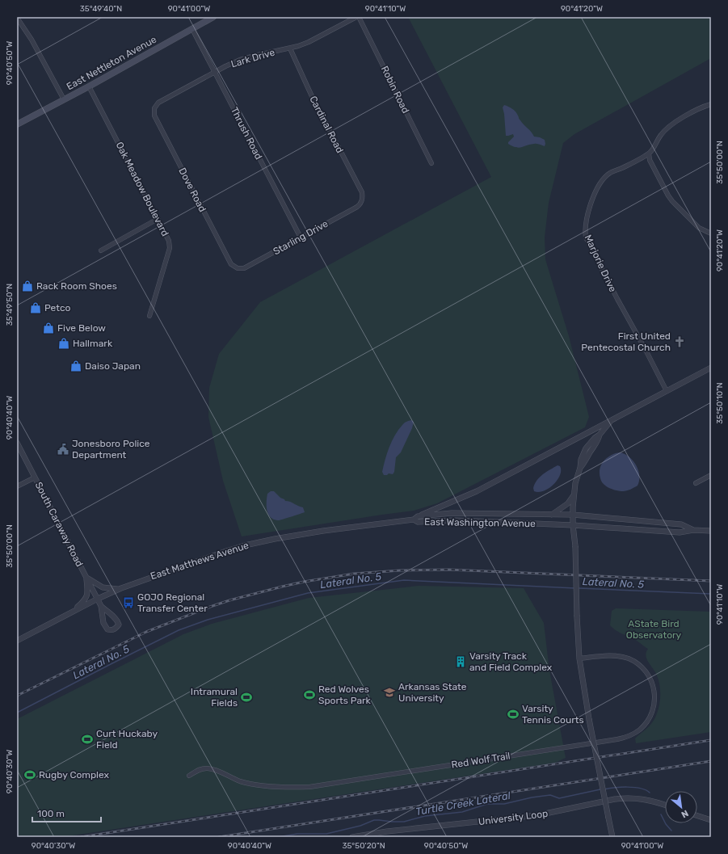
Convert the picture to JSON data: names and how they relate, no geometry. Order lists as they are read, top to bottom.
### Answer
{
  "streets": {
    "main road": ["East Nettleton Avenue"],
    "street": [
      "Lark Drive",
      "Robin Road",
      "Cardinal Road",
      "Thrush Road",
      "Oak Meadow Boulevard",
      "Dove Road",
      "Starling Drive",
      "Marjorie Drive",
      "East Washington Avenue",
      "South Caraway Road",
      "East Matthews Avenue",
      "Red Wolf Trail",
      "University Loop"
    ]
  },
  "crossings": [
    ["Lark Drive", "Cardinal Road"],
    ["Lark Drive", "Thrush Road"],
    ["Lark Drive", "Dove Road"],
    ["East Nettleton Avenue", "Thrush Road"],
    ["East Nettleton Avenue", "Oak Meadow Boulevard"],
    ["Cardinal Road", "Starling Drive"],
    ["Thrush Road", "Starling Drive"],
    ["Dove Road", "Starling Drive"],
    ["East Washington Avenue", "East Matthews Avenue"],
    ["South Caraway Road", "East Matthews Avenue"]
  ],
  "water": ["Lateral No. 5", "Turtle Creek Lateral"],
  "parks": ["AState Bird Observatory"],
  "places": {
    "shop": [
      "Rack Room Shoes",
      "Petco",
      "Five Below",
      "Hallmark",
      "Daiso Japan"
    ],
    "church": ["First United Pentecostal Church"],
    "public building": ["Jonesboro Police Department"],
    "bus stop": ["GOJO Regional Transfer Center"],
    "building": ["Varsity Track and Field Complex"],
    "school or university": ["Arkansas State University"],
    "sports": [
      "Red Wolves Sports Park",
      "Intramural Fields",
      "Varsity Tennis Courts",
      "Curt Huckaby Field",
      "Rugby Complex"
    ]
  },
  "scale_bar": "100 m",
  "north": "bottom right",
  "coordinates": [
    "35°49'40\"N",
    "90°41'00\"W",
    "90°41'10\"W",
    "90°41'20\"W",
    "90°40'50\"W",
    "35°50'00\"N",
    "35°49'50\"N",
    "35°50'10\"N",
    "90°40'40\"W",
    "90°40'30\"W",
    "35°50'20\"N"
  ]
}
